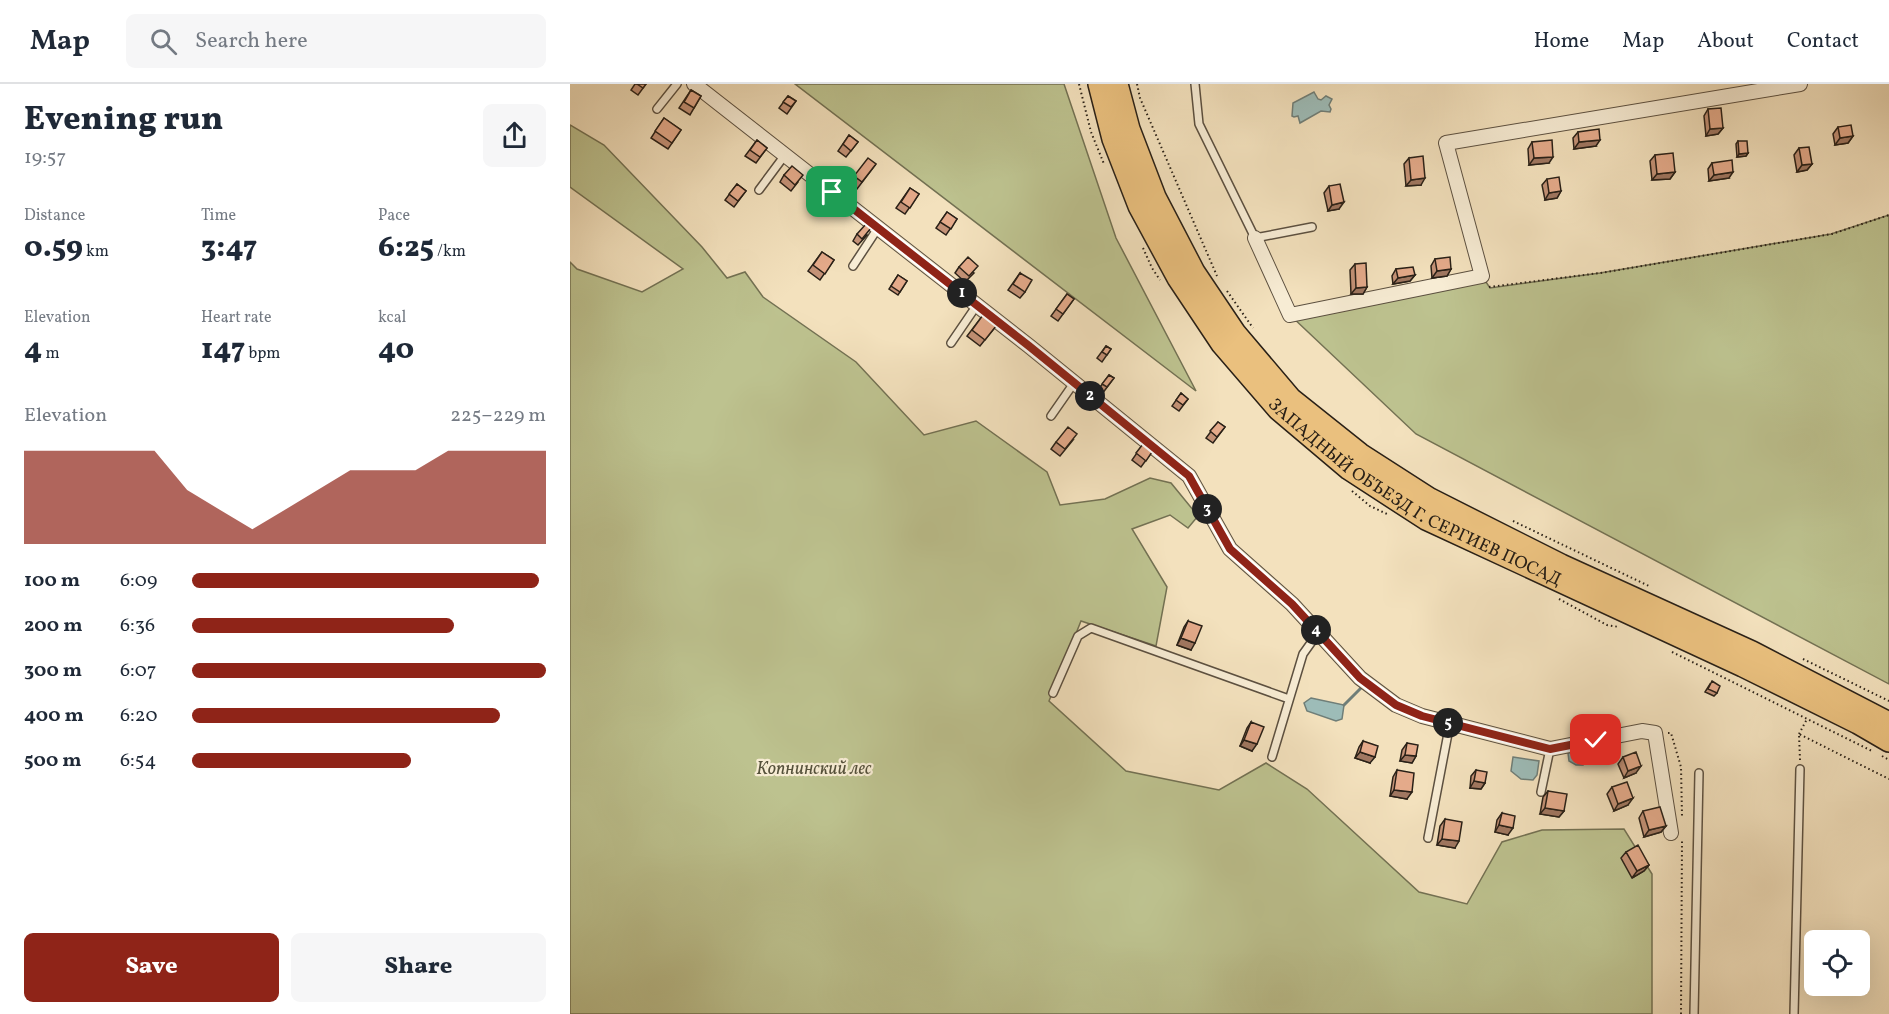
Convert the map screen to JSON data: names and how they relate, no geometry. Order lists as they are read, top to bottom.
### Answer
{
  "streets": {
    "main road": ["ЗАПАДНЫЙ ОБЪЕЗД Г. СЕРГИЕВ ПОСАД"]
  },
  "parks": ["Копнинский лес"],
  "page": {
    "header": "Map",
    "search": "Search here",
    "nav": [
      "Home",
      "Map",
      "About",
      "Contact"
    ],
    "heading": ["Evening run", "19:57"],
    "stats": [
      ["Distance", "0.59 km"],
      ["Time", "3:47"],
      ["Pace", "6:25 /km"],
      ["Elevation", "4 m"],
      ["Heart rate", "147 bpm"],
      ["kcal", "40"]
    ],
    "pins": [
      "1",
      "2",
      "3",
      "4",
      "5"
    ],
    "chart": ["Elevation", "225–229 m"],
    "list": [
      {
        "name": "100 m",
        "note": "6:09"
      },
      {
        "name": "200 m",
        "note": "6:36"
      },
      {
        "name": "300 m",
        "note": "6:07"
      },
      {
        "name": "400 m",
        "note": "6:20"
      },
      {
        "name": "500 m",
        "note": "6:54"
      }
    ],
    "buttons": ["Save", "Share"]
  }
}
